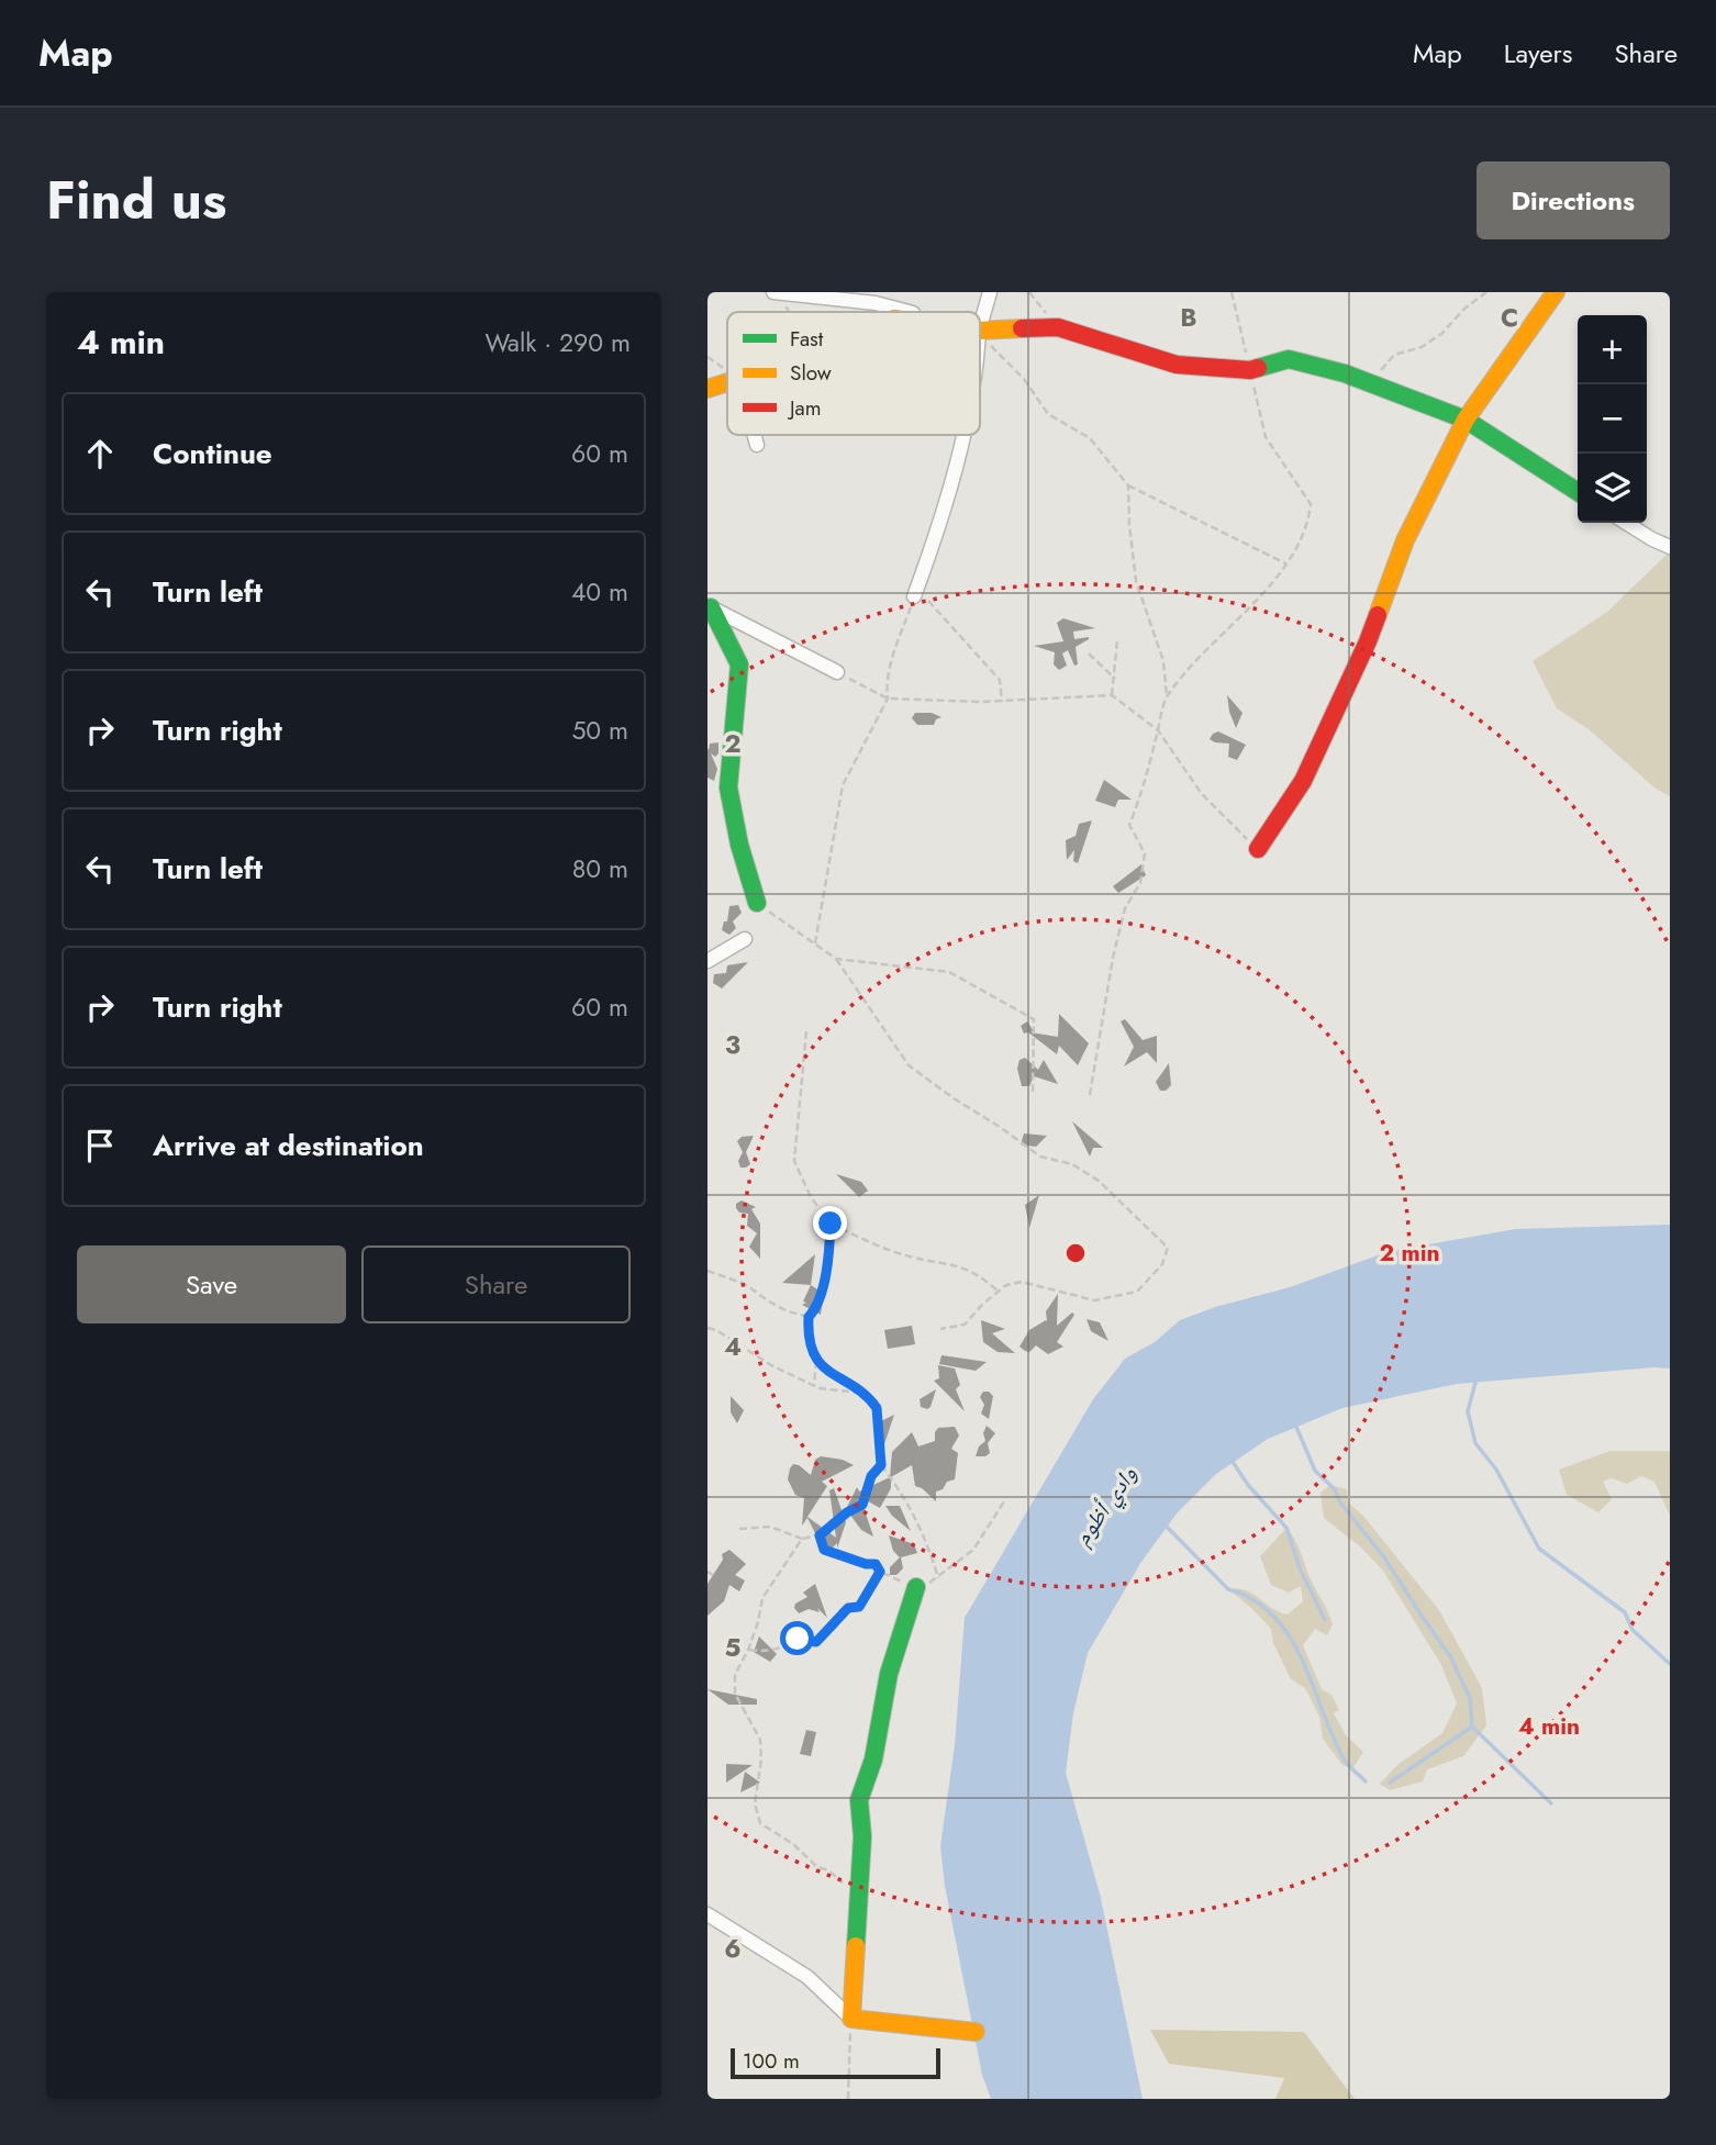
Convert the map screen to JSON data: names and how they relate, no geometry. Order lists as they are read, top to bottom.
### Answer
{
  "water": ["وادي أظوم"],
  "legend": ["Fast", "Slow", "Jam"],
  "scale_bar": "100 m",
  "page": {
    "header": "Map",
    "nav": ["Map", "Layers", "Share"],
    "title": "Find us",
    "buttons": [
      "Directions",
      ["Save", "Share"]
    ],
    "heading": ["4 min", "Walk · 290 m"],
    "map_buttons": ["+", "−"],
    "list": [
      ["Continue", "60 m"],
      ["Turn left", "40 m"],
      ["Turn right", "50 m"],
      ["Turn left", "80 m"],
      ["Turn right", "60 m"],
      "Arrive at destination"
    ],
    "scale": "100 m"
  },
  "grid": {
    "columns": ["B", "C"],
    "rows": [
      "2",
      "3",
      "4",
      "5",
      "6"
    ]
  },
  "rings": ["2 min", "4 min"]
}
